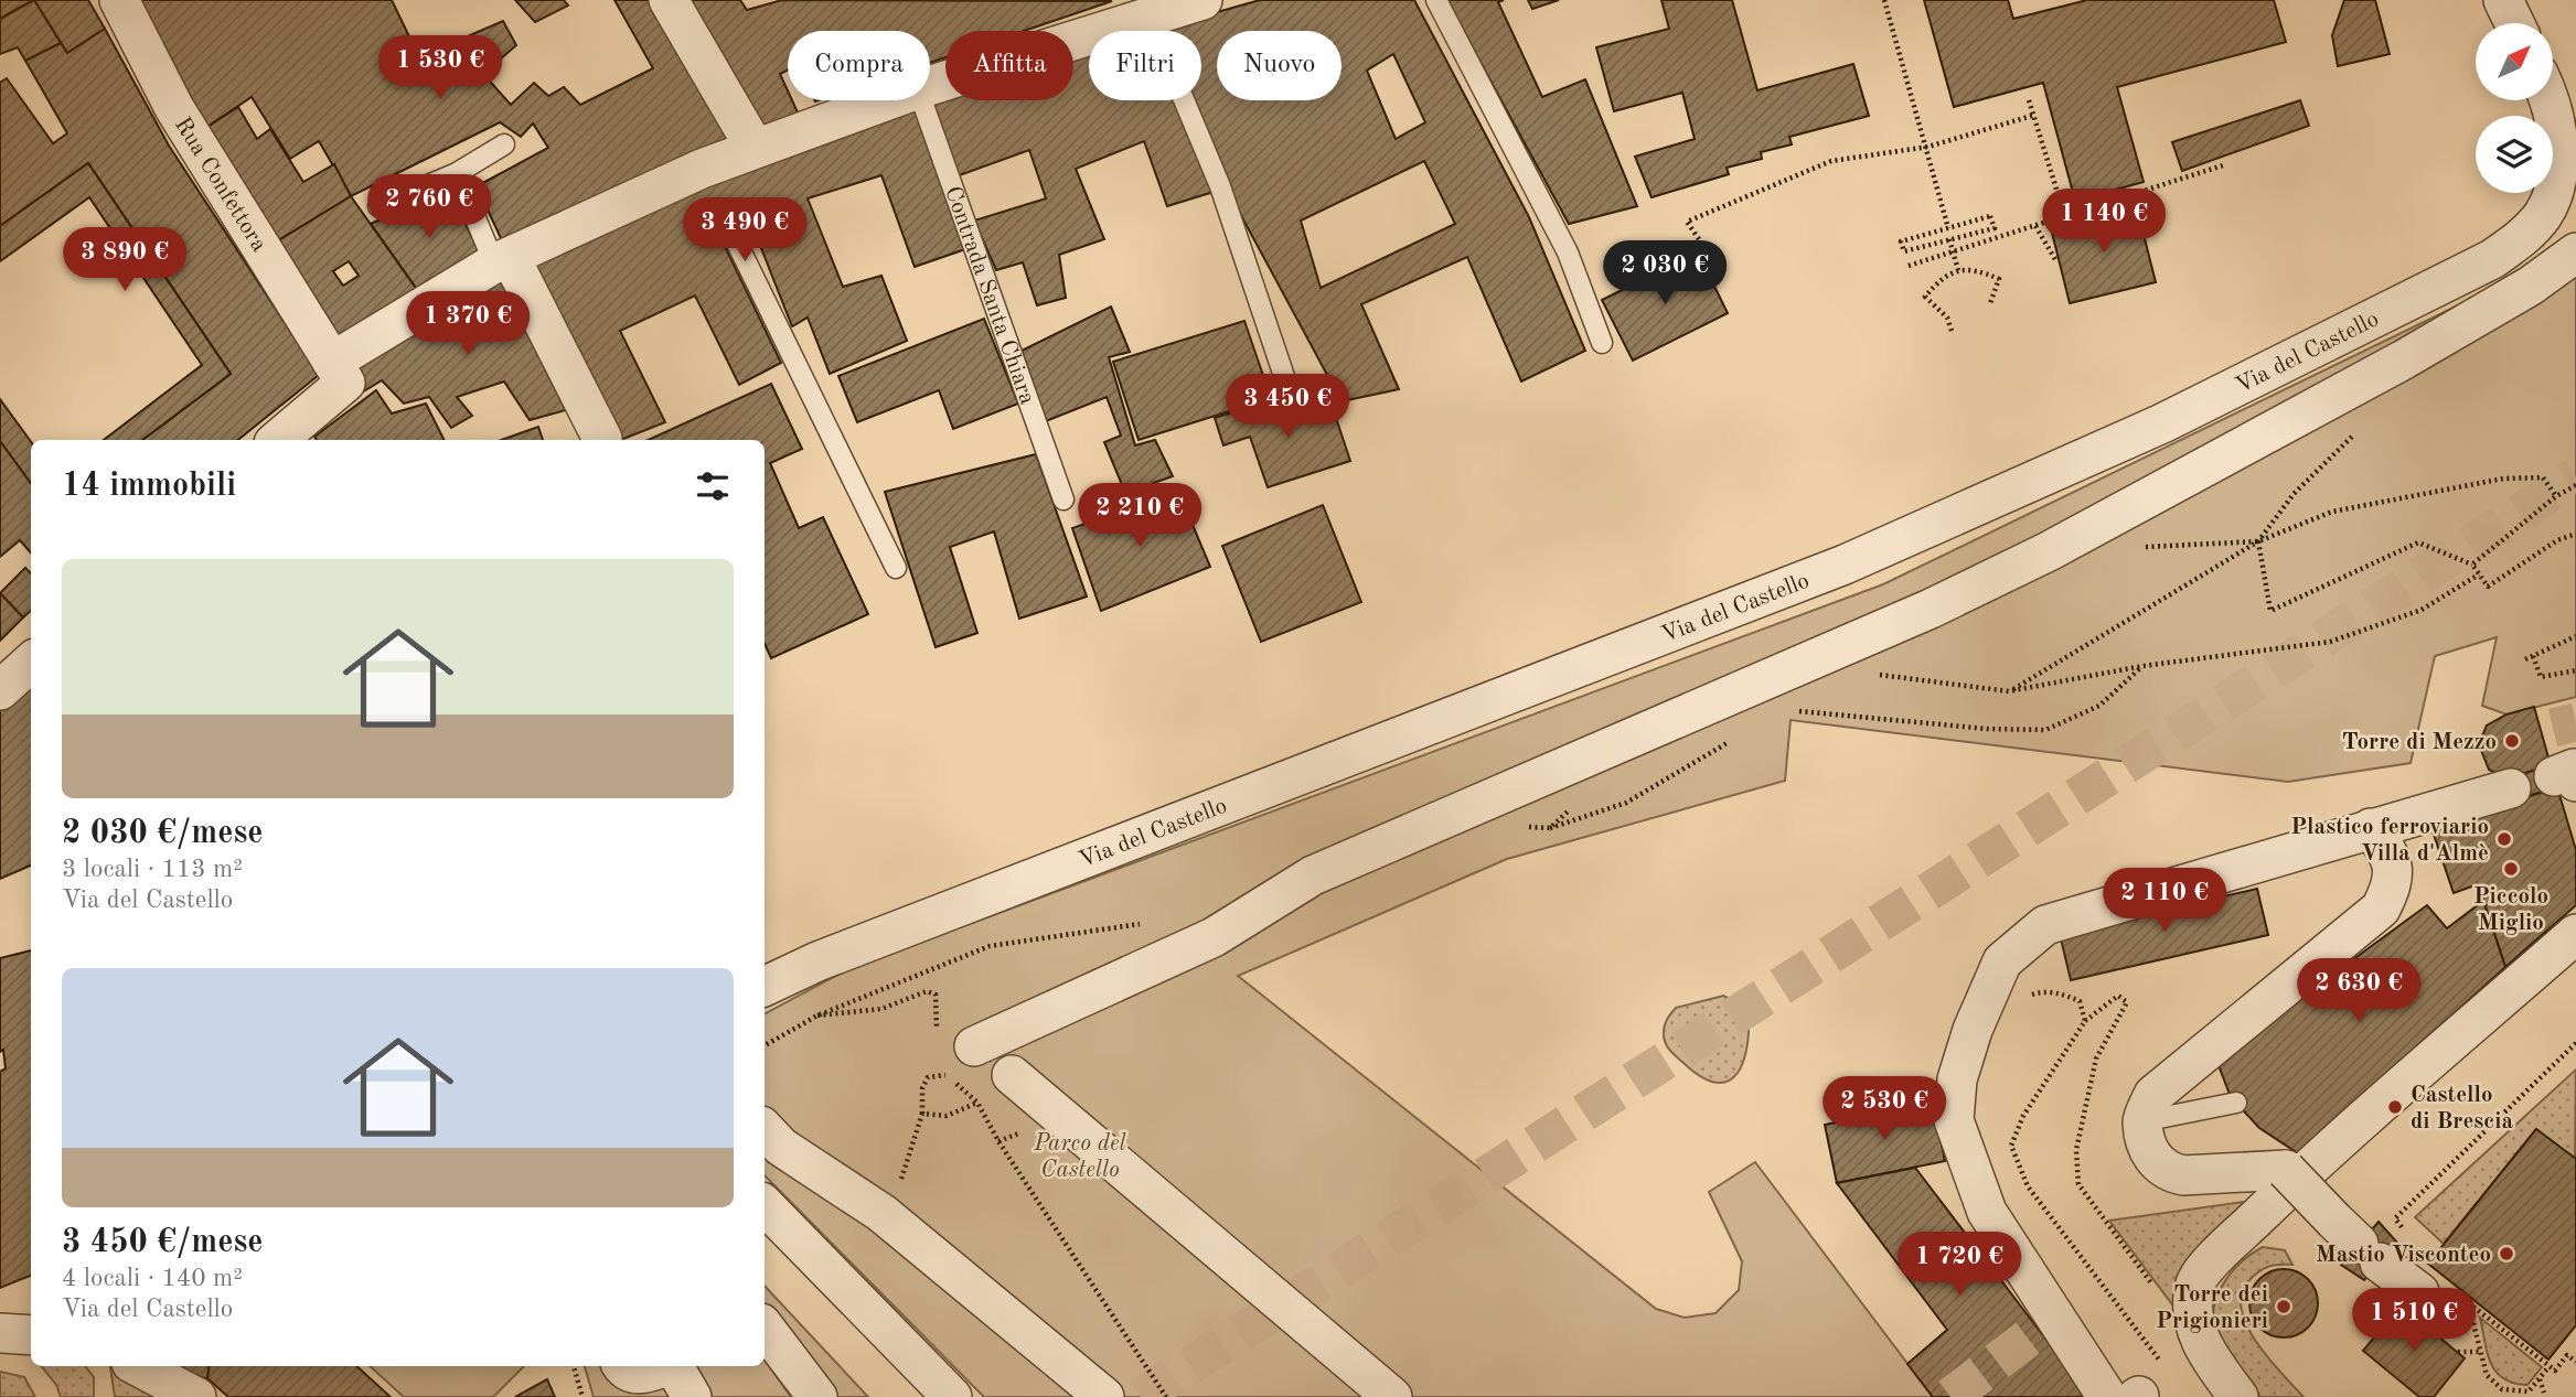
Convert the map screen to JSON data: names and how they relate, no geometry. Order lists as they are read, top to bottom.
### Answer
{
  "streets": {
    "street": ["Rua Confettora", "Via del Castello"],
    "lane": ["Contrada Santa Chiara"]
  },
  "parks": ["Parco del Castello"],
  "places": [
    "Torre di Mezzo",
    "Plastico ferroviario Villa d'Almè",
    "Piccolo Miglio",
    "Castello di Brescia",
    "Mastio Visconteo",
    "Torre dei Prigionieri"
  ],
  "north": "top right",
  "page": {
    "chip": [
      "Compra",
      "Affitta",
      "Filtri",
      "Nuovo"
    ],
    "price": [
      "1 530 €",
      "2 760 €",
      "1 140 €",
      "3 490 €",
      "3 890 €",
      "2 030 €",
      "1 370 €",
      "3 450 €",
      "2 210 €",
      "2 110 €",
      "2 630 €",
      "2 530 €",
      "1 720 €",
      "1 510 €"
    ],
    "heading": "14 immobili",
    "list": [
      {
        "name": "2 030 €/mese",
        "note": "3 locali · 113 m² · Via del Castello"
      },
      {
        "name": "3 450 €/mese",
        "note": "4 locali · 140 m² · Via del Castello"
      }
    ]
  }
}
